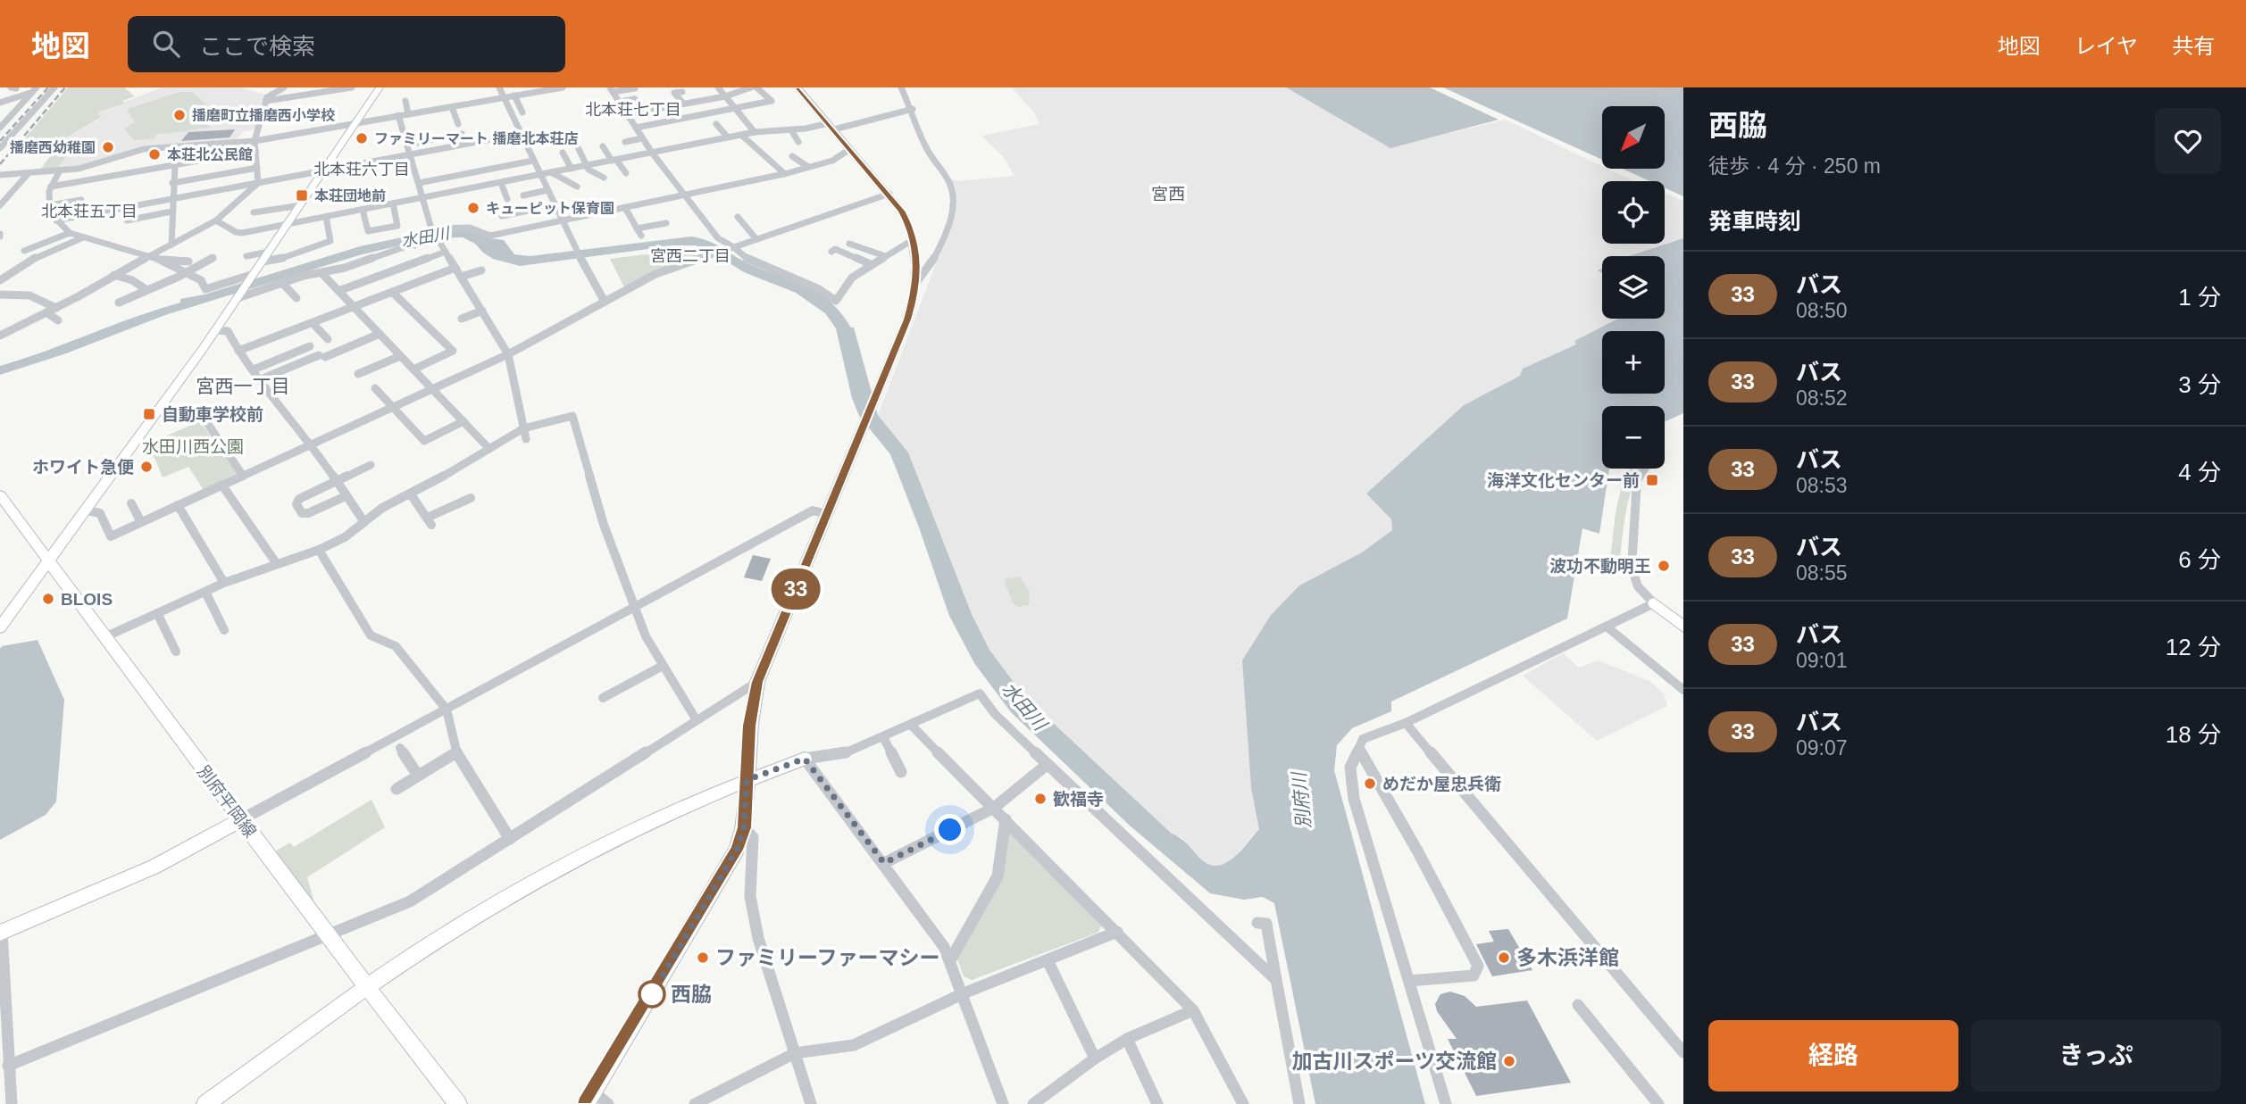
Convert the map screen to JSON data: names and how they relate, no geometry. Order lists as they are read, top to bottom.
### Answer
{
  "streets": {
    "main road": ["別府平岡線"]
  },
  "districts": [
    "北本荘七丁目",
    "北本荘六丁目",
    "宮西",
    "北本荘五丁目",
    "宮西二丁目",
    "宮西一丁目"
  ],
  "water": ["水田川", "別府川"],
  "parks": ["水田川西公園"],
  "places": {
    "other": [
      "播磨町立播磨西小学校",
      "ファミリーマート 播磨北本荘店",
      "播磨西幼稚園",
      "本荘北公民館",
      "キューピット保育園",
      "ホワイト急便",
      "波功不動明王",
      "BLOIS",
      "めだか屋忠兵衛",
      "歓福寺",
      "ファミリーファーマシー",
      "多木浜洋館",
      "西脇",
      "加古川スポーツ交流館"
    ],
    "transit": ["本荘団地前", "自動車学校前", "海洋文化センター前"]
  },
  "lines": ["bus line 33"],
  "north": "bottom left",
  "page": {
    "header": "地図",
    "search": "ここで検索",
    "nav": ["地図", "レイヤ", "共有"],
    "on_map": "33",
    "heading": [
      ["西脇", "徒歩 · 4 分 · 250 m"],
      "発車時刻"
    ],
    "map_buttons": ["+", "−"],
    "list": [
      {
        "mark": "33",
        "name": "バス",
        "note": "08:50",
        "value": "1 分"
      },
      {
        "mark": "33",
        "name": "バス",
        "note": "08:52",
        "value": "3 分"
      },
      {
        "mark": "33",
        "name": "バス",
        "note": "08:53",
        "value": "4 分"
      },
      {
        "mark": "33",
        "name": "バス",
        "note": "08:55",
        "value": "6 分"
      },
      {
        "mark": "33",
        "name": "バス",
        "note": "09:01",
        "value": "12 分"
      },
      {
        "mark": "33",
        "name": "バス",
        "note": "09:07",
        "value": "18 分"
      }
    ],
    "buttons": ["経路", "きっぷ"]
  }
}
